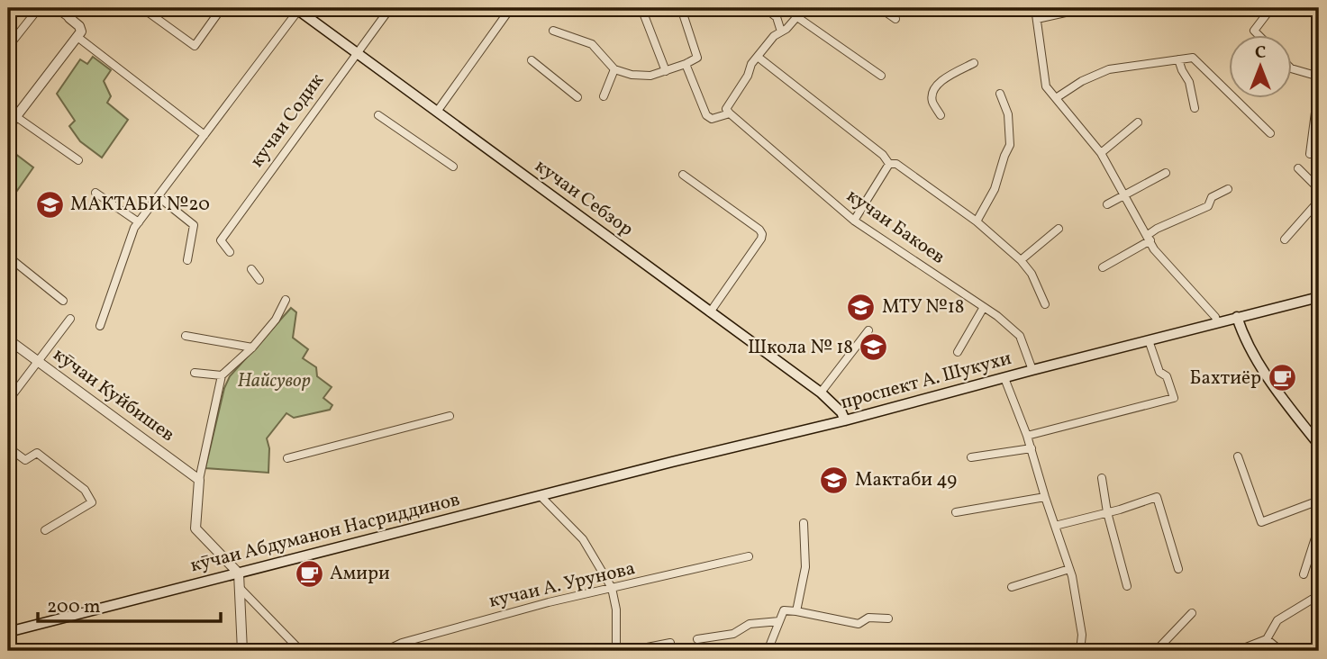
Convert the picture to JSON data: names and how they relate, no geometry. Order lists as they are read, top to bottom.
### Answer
{
  "streets": {
    "main road": ["кучаи Себзор", "проспект А. Шукухи", "кӯчаи Абдуманон Насриддинов"],
    "street": [
      "кучаи Содик",
      "кучаи Бакоев",
      "кӯчаи Куйбишев",
      "кучаи А. Урунова"
    ]
  },
  "crossings": [
    ["кучаи Содик", "кучаи Себзор"],
    ["кучаи Себзор", "проспект А. Шукухи"],
    ["кучаи Бакоев", "проспект А. Шукухи"],
    ["проспект А. Шукухи", "кӯчаи Абдуманон Насриддинов"]
  ],
  "parks": ["Найсувор"],
  "places": {
    "school or university": [
      "МАКТАБИ №20",
      "МТУ №18",
      "Школа № 18",
      "Мактаби 49"
    ],
    "cafe": ["Бахтиёр", "Амири"]
  },
  "scale_bar": "200 m",
  "north": "top"
}
